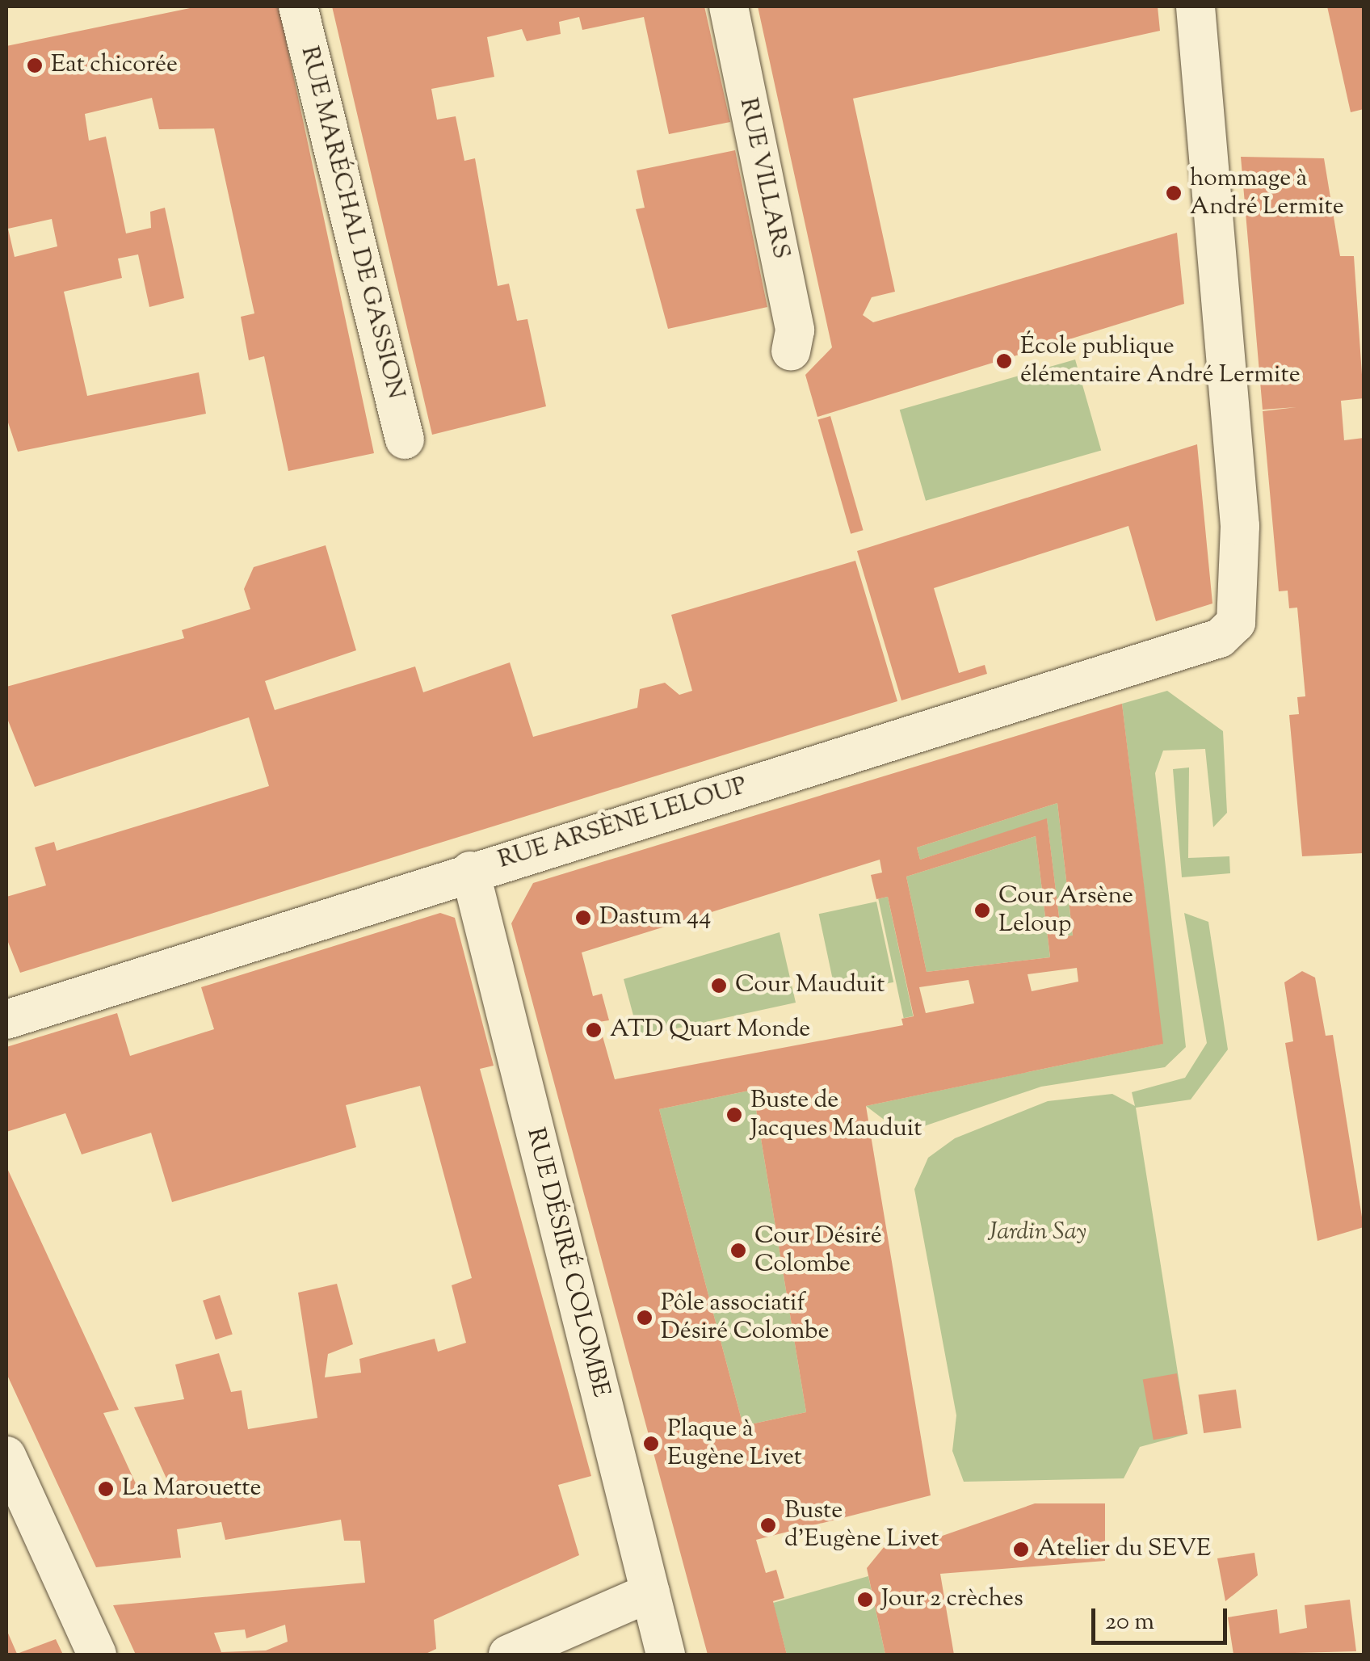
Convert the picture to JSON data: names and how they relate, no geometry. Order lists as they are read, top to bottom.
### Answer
{
  "streets": {
    "street": [
      "RUE VILLARS",
      "RUE MARÉCHAL DE GASSION",
      "RUE ARSÈNE LELOUP",
      "RUE DÉSIRÉ COLOMBE"
    ]
  },
  "crossings": [
    ["RUE ARSÈNE LELOUP", "RUE DÉSIRÉ COLOMBE"]
  ],
  "parks": ["Jardin Say"],
  "places": [
    "Eat chicorée",
    "hommage à André Lermite",
    "École publique élémentaire André Lermite",
    "Cour Arsène Leloup",
    "Dastum 44",
    "Cour Mauduit",
    "ATD Quart Monde",
    "Buste de Jacques Mauduit",
    "Cour Désiré Colombe",
    "Pôle associatif Désiré Colombe",
    "Plaque à Eugène Livet",
    "La Marouette",
    "Buste d'Eugène Livet",
    "Atelier du SEVE",
    "Jour 2 crèches"
  ],
  "scale_bar": "20 m"
}
